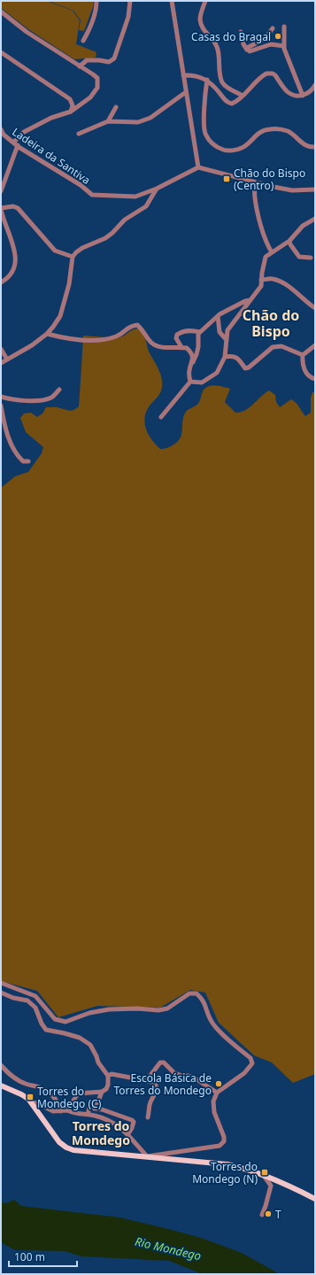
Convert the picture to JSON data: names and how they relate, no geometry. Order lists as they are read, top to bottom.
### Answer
{
  "streets": {
    "street": ["Ladeira da Santiva"]
  },
  "districts": ["Chão do Bispo", "Torres do Mondego"],
  "water": ["Rio Mondego"],
  "places": {
    "other": ["Casas do Bragal", "Escola Básica de Torres do Mondego", "T"],
    "transit": ["Chão do Bispo (Centro)", "Torres do Mondego (C)", "Torres do Mondego (N)"]
  },
  "scale_bar": "100 m"
}
